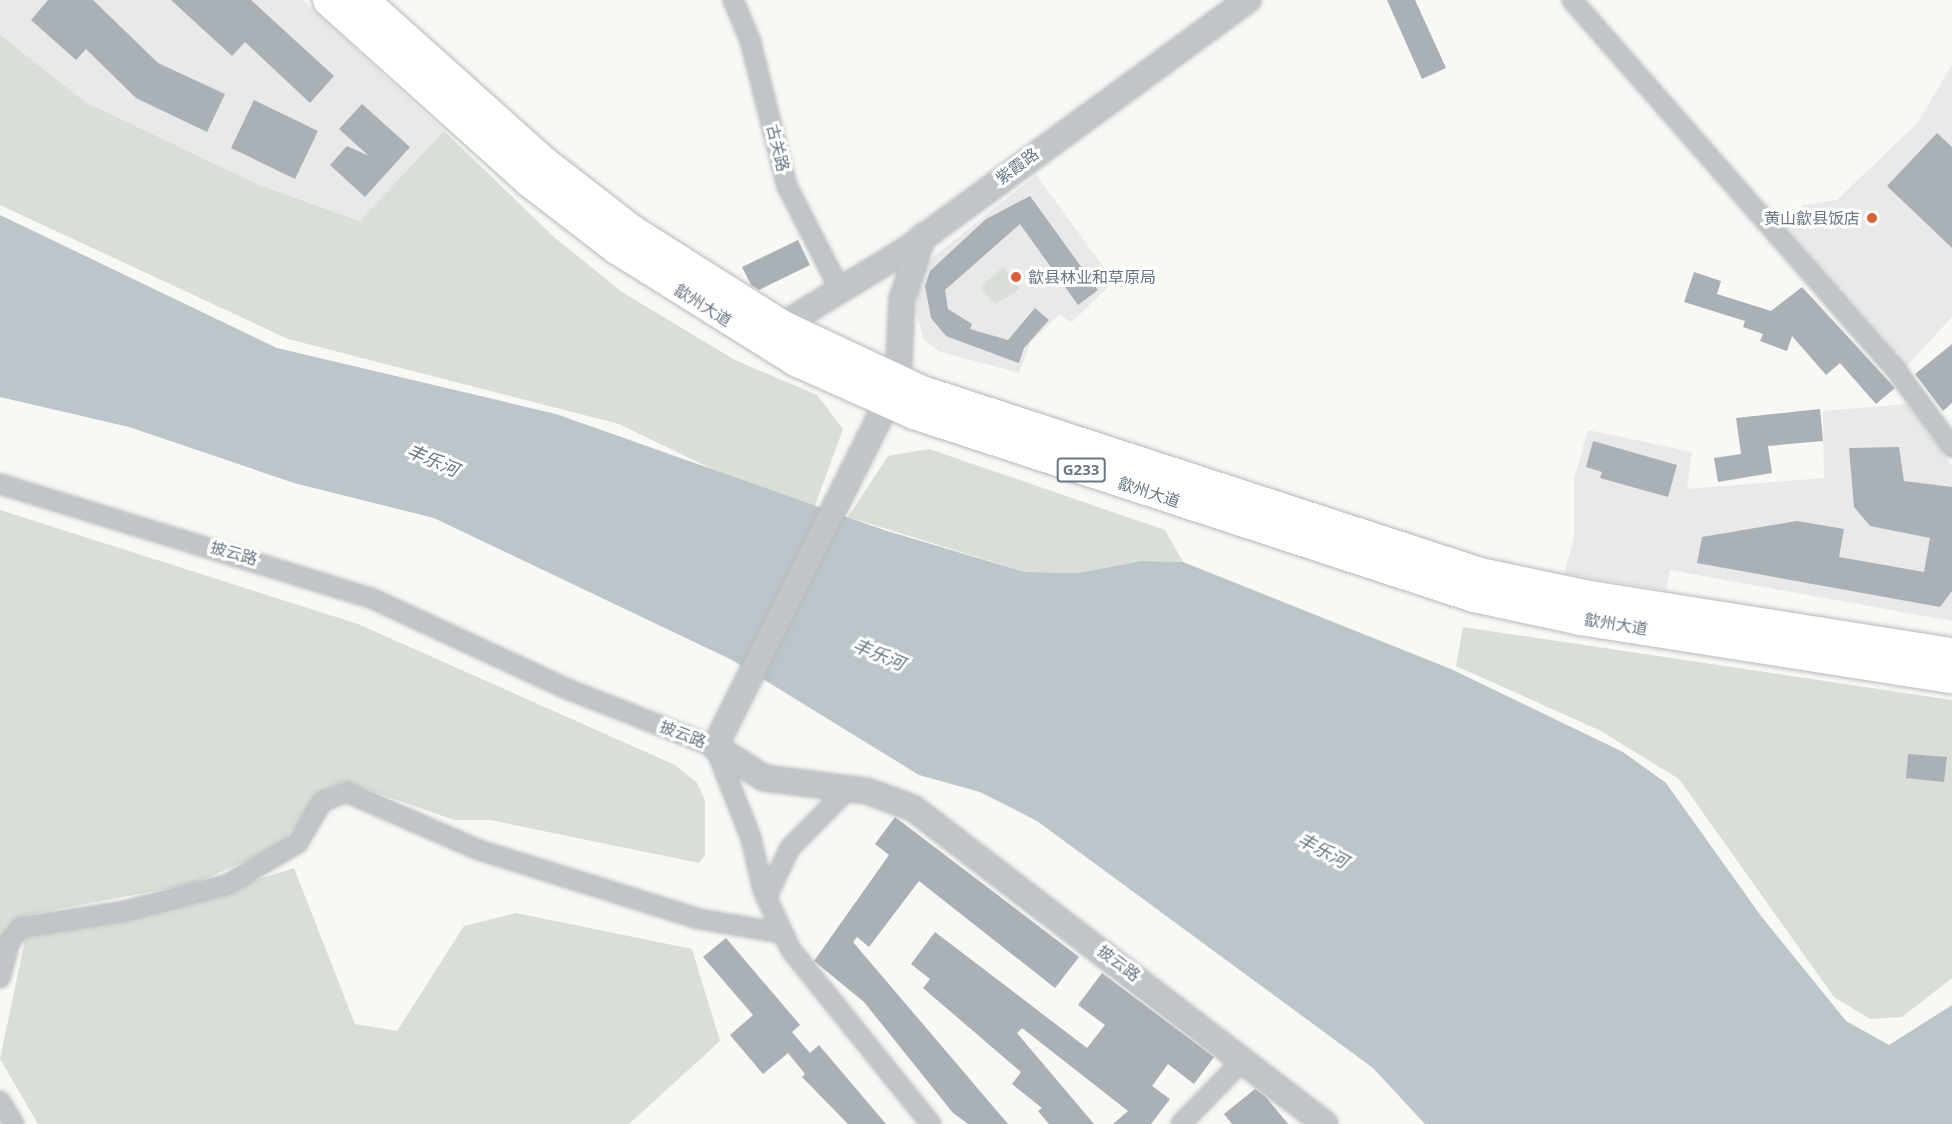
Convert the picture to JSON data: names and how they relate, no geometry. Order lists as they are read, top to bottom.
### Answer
{
  "streets": {
    "highway": ["歙州大道", "G233"],
    "street": ["古关路", "紫霞路", "披云路"]
  },
  "crossings": [
    ["古关路", "紫霞路"],
    ["紫霞路", "歙州大道"]
  ],
  "water": ["丰乐河"],
  "places": ["黄山歙县饭店", "歙县林业和草原局"]
}
